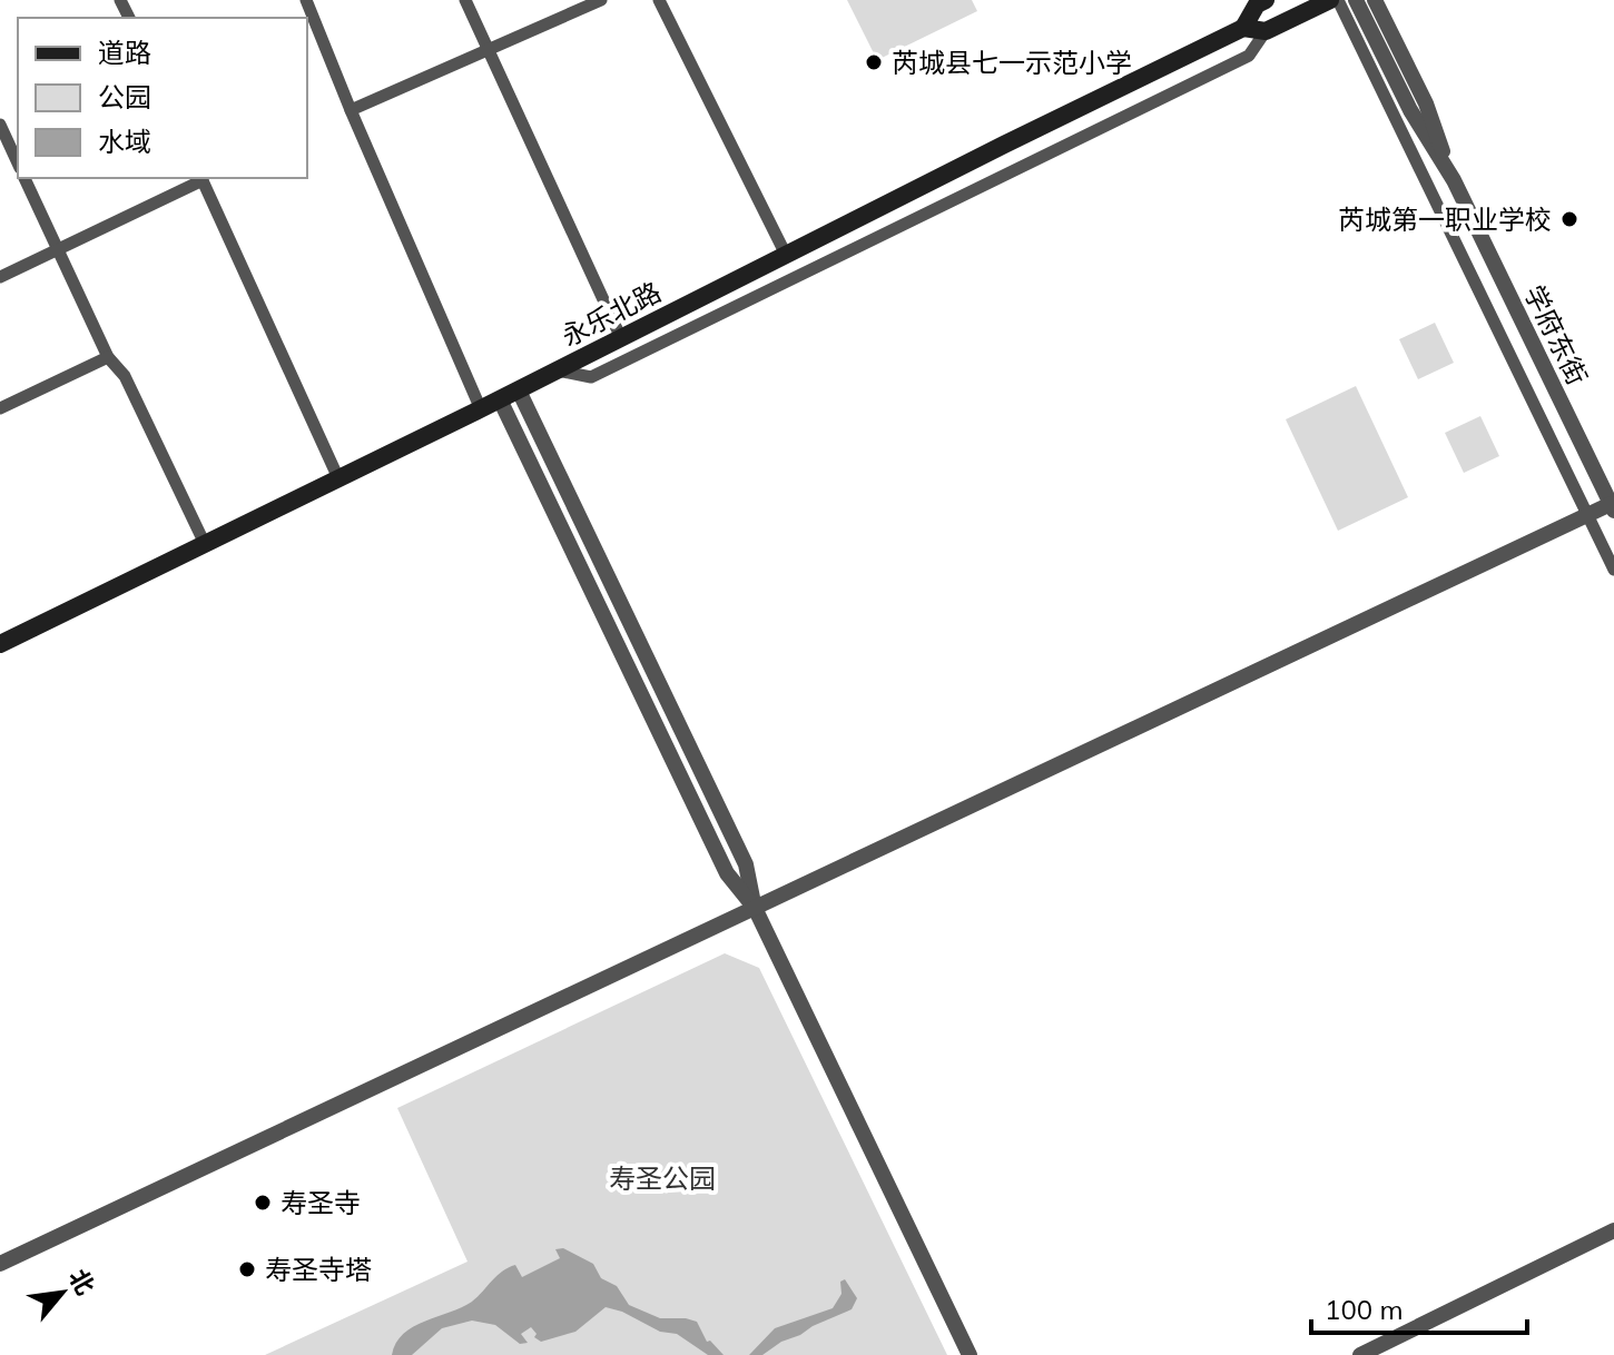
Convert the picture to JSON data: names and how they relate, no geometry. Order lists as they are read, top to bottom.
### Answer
{
  "streets": {
    "main road": ["永乐北路"],
    "street": ["学府东街"]
  },
  "parks": ["寿圣公园"],
  "places": [
    "芮城县七一示范小学",
    "芮城第一职业学校",
    "寿圣寺",
    "寿圣寺塔"
  ],
  "legend": ["道路", "公园", "水域"],
  "scale_bar": "100 m",
  "north": "top right"
}
